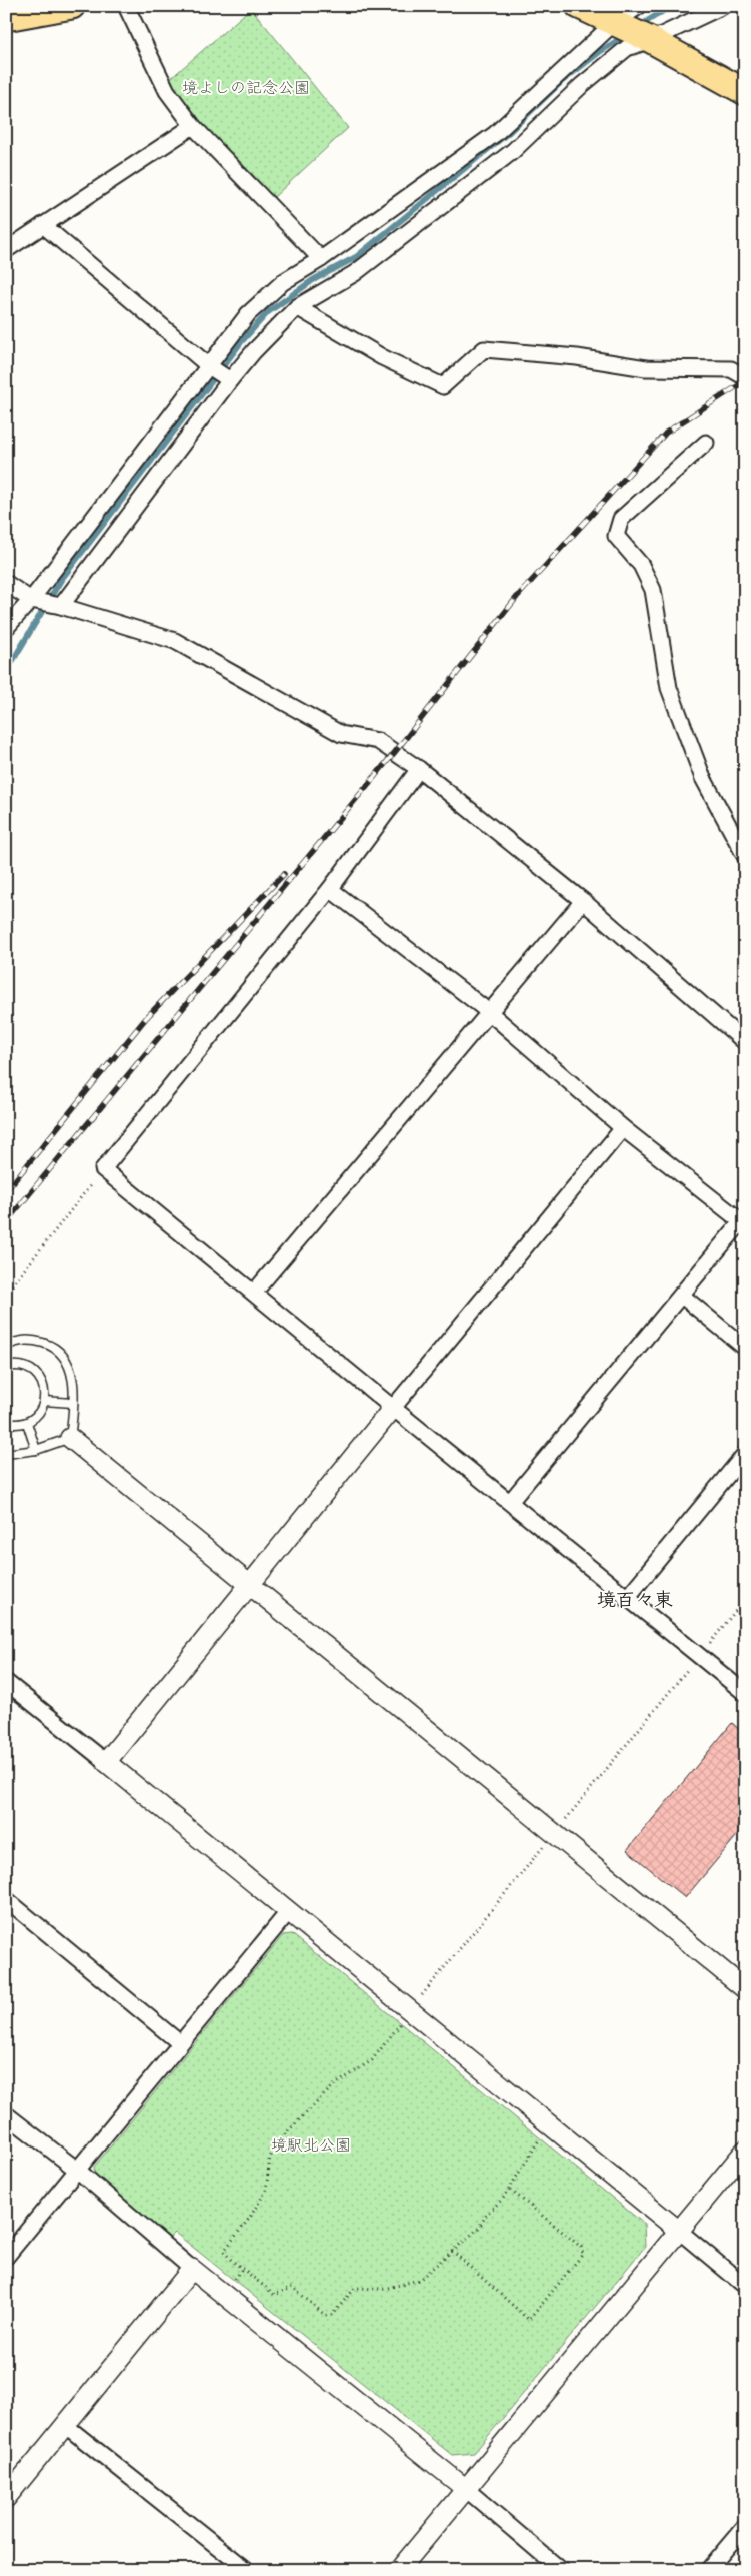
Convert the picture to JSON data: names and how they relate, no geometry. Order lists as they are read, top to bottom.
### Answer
{
  "districts": ["境百々東"],
  "parks": ["境よしの記念公園", "境駅北公園"]
}
